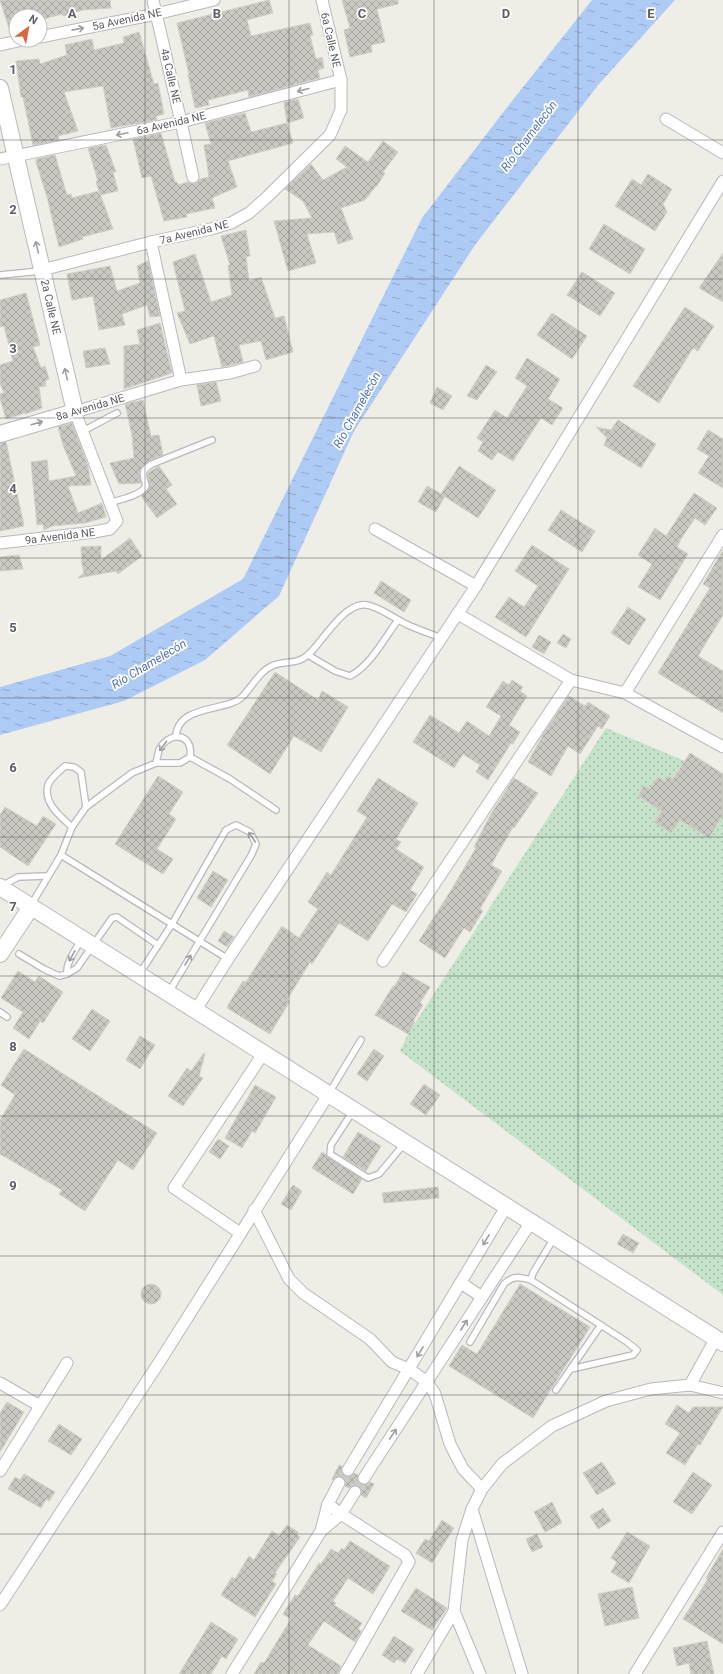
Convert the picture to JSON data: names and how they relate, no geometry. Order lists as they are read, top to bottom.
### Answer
{
  "streets": {
    "street": [
      "5a Avenida NE",
      "6a Calle NE",
      "4a Calle NE",
      "6a Avenida NE",
      "7a Avenida NE",
      "2a Calle NE",
      "8a Avenida NE",
      "9a Avenida NE"
    ]
  },
  "crossings": [
    ["5a Avenida NE", "4a Calle NE"],
    ["6a Calle NE", "6a Avenida NE"],
    ["6a Calle NE", "7a Avenida NE"],
    ["4a Calle NE", "6a Avenida NE"],
    ["6a Avenida NE", "7a Avenida NE"],
    ["6a Avenida NE", "2a Calle NE"],
    ["7a Avenida NE", "2a Calle NE"],
    ["2a Calle NE", "8a Avenida NE"],
    ["2a Calle NE", "9a Avenida NE"]
  ],
  "one_way": ["5a Avenida NE", "6a Avenida NE"],
  "water": ["Río Chamelecón"],
  "north": "top right",
  "grid": {
    "columns": [
      "A",
      "B",
      "C",
      "D",
      "E"
    ],
    "rows": [
      "1",
      "2",
      "3",
      "4",
      "5",
      "6",
      "7",
      "8",
      "9"
    ]
  }
}
